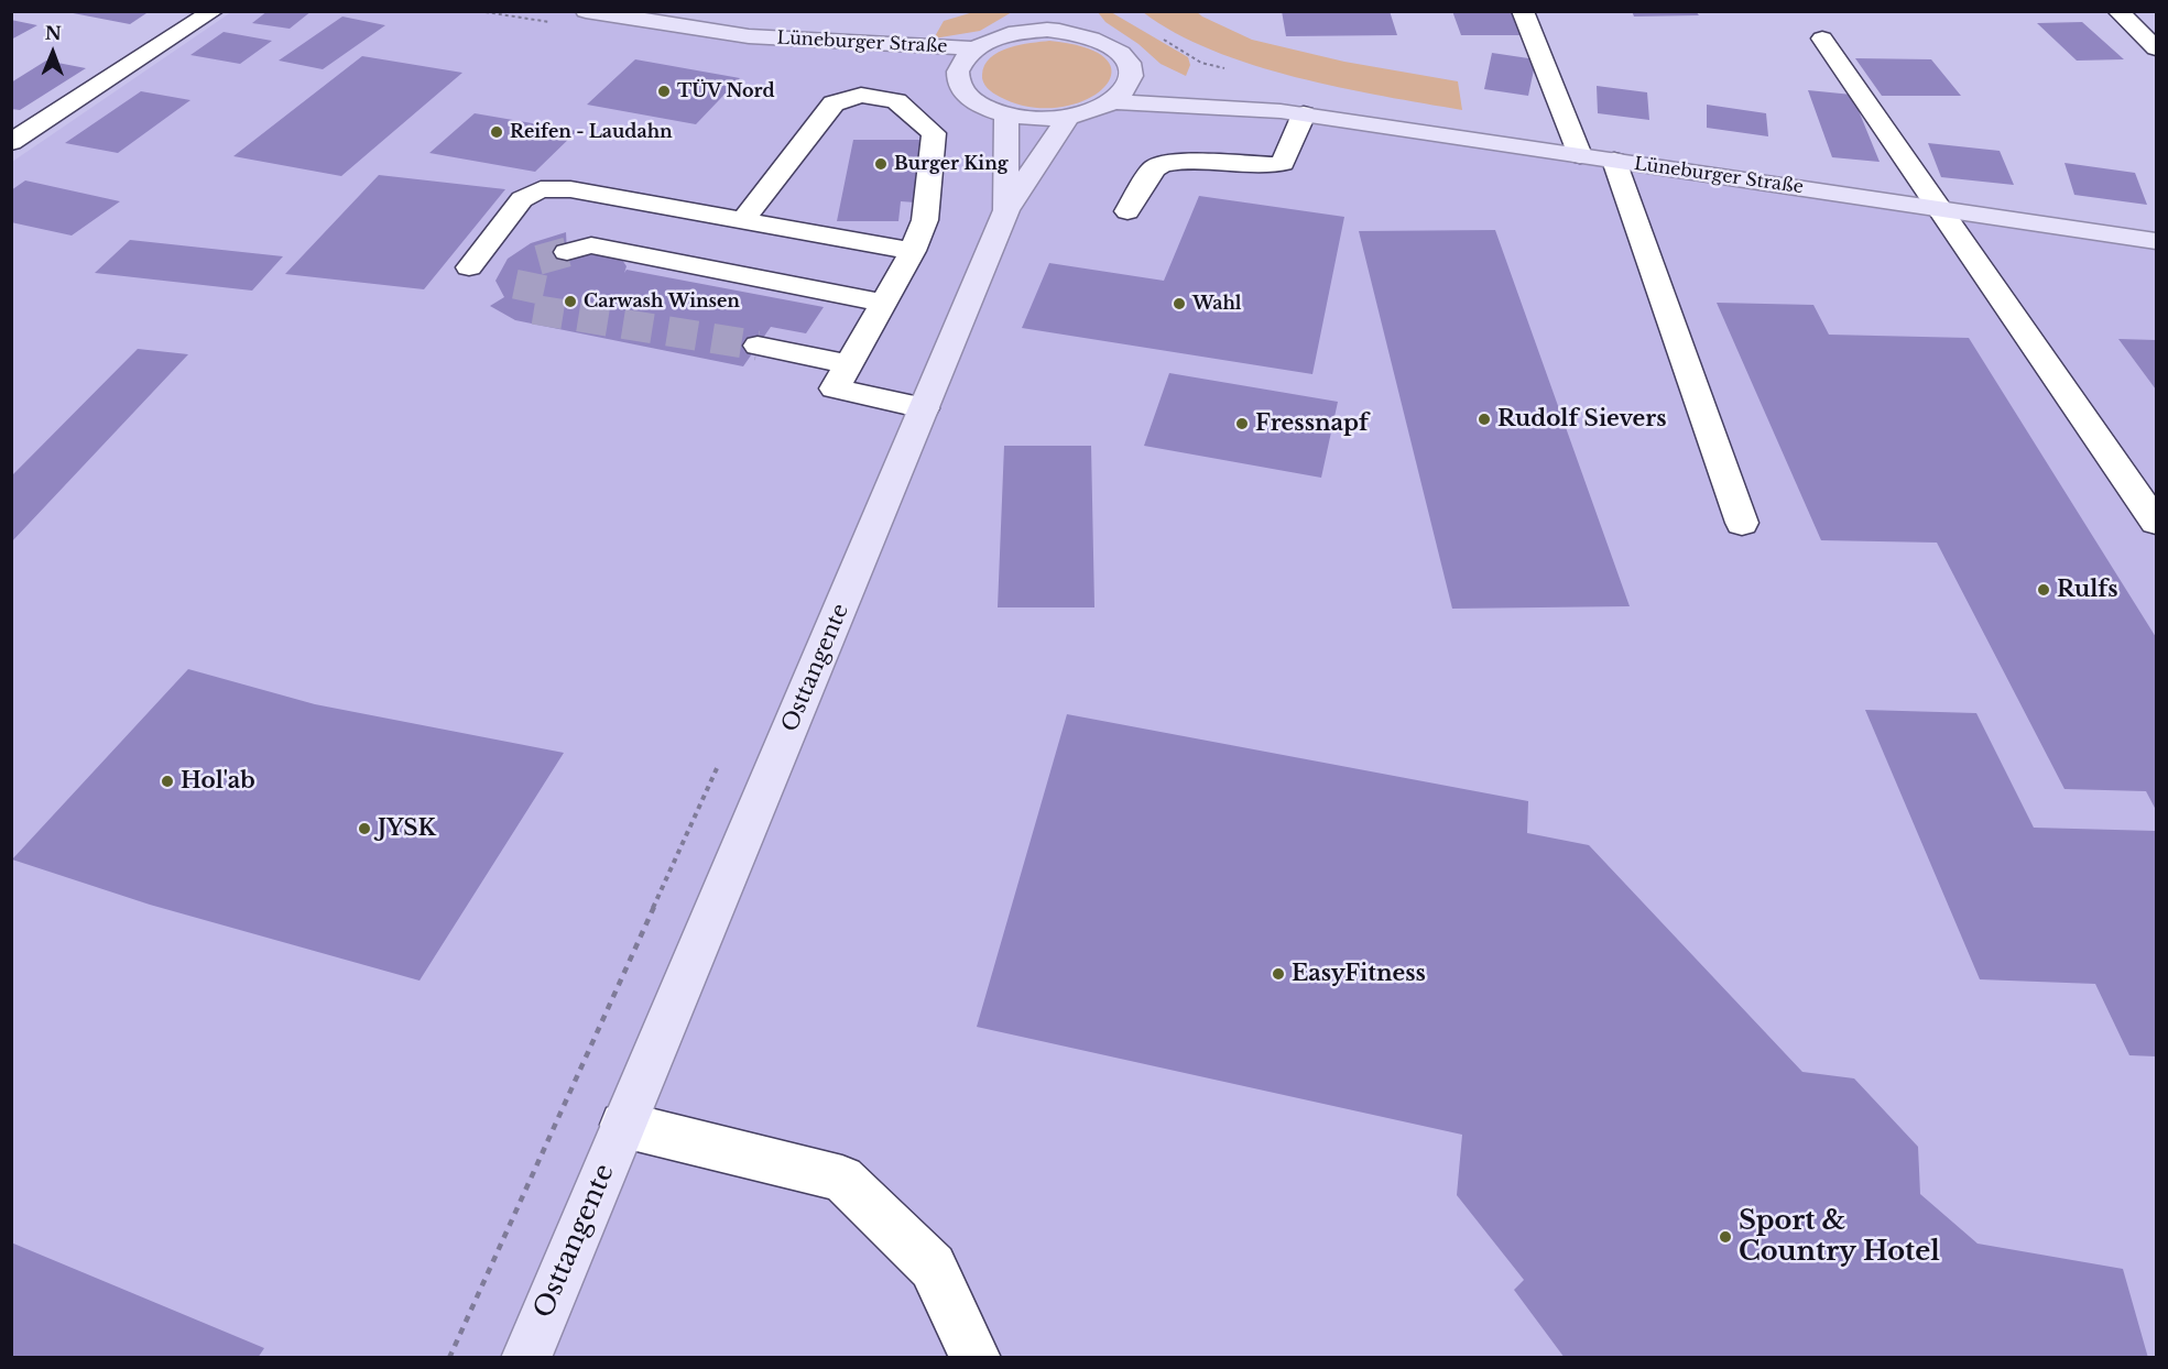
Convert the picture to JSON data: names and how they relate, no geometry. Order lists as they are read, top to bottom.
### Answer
{
  "streets": {
    "main road": ["Lüneburger Straße", "Osttangente"]
  },
  "crossings": [
    ["Lüneburger Straße", "Osttangente"]
  ],
  "places": [
    "TÜV Nord",
    "Reifen - Laudahn",
    "Burger King",
    "Carwash Winsen",
    "Wahl",
    "Rudolf Sievers",
    "Fressnapf",
    "Rulfs",
    "Hol'ab",
    "JYSK",
    "EasyFitness",
    "Sport & Country Hotel"
  ],
  "north": "top"
}
